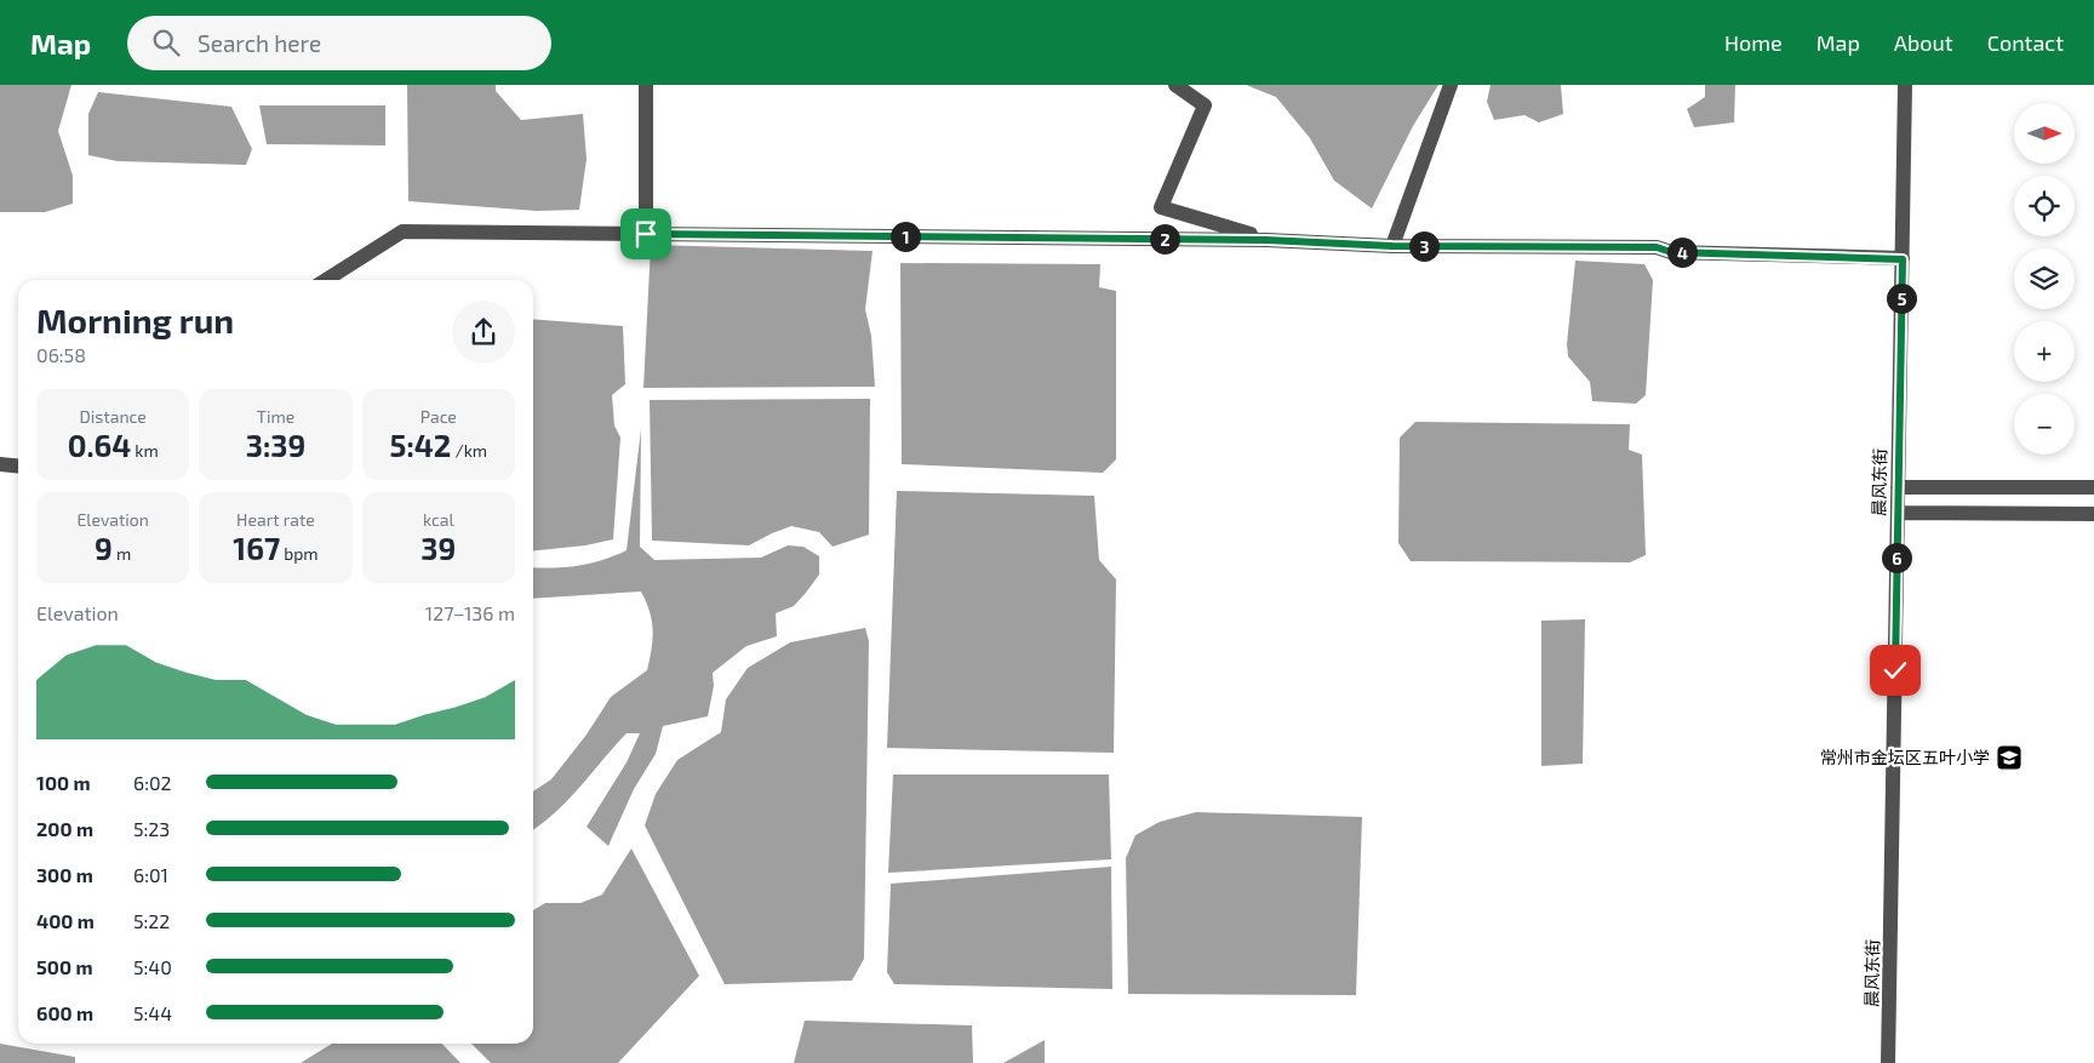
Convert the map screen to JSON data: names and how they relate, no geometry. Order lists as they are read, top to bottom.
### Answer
{
  "streets": {
    "street": ["晨风东街"]
  },
  "places": {
    "school or university": ["常州市金坛区五叶小学"]
  },
  "north": "right",
  "page": {
    "header": "Map",
    "search": "Search here",
    "nav": [
      "Home",
      "Map",
      "About",
      "Contact"
    ],
    "map_buttons": ["+", "−"],
    "pins": [
      "1",
      "2",
      "3",
      "4",
      "5",
      "6"
    ],
    "heading": ["Morning run", "06:58"],
    "stats": [
      ["Distance", "0.64 km"],
      ["Time", "3:39"],
      ["Pace", "5:42 /km"],
      ["Elevation", "9 m"],
      ["Heart rate", "167 bpm"],
      ["kcal", "39"]
    ],
    "chart": ["Elevation", "127–136 m"],
    "list": [
      {
        "name": "100 m",
        "note": "6:02"
      },
      {
        "name": "200 m",
        "note": "5:23"
      },
      {
        "name": "300 m",
        "note": "6:01"
      },
      {
        "name": "400 m",
        "note": "5:22"
      },
      {
        "name": "500 m",
        "note": "5:40"
      },
      {
        "name": "600 m",
        "note": "5:44"
      }
    ]
  }
}
